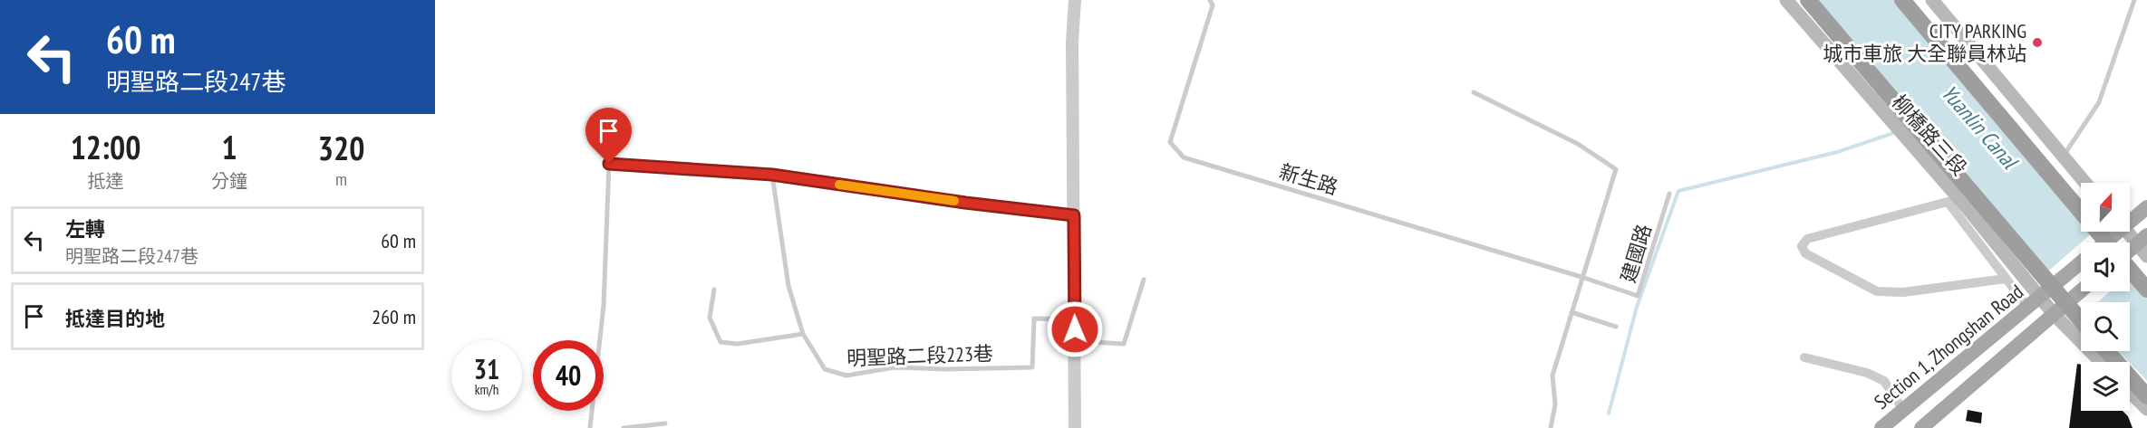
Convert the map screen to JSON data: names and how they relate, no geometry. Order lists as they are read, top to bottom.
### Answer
{
  "streets": {
    "main road": ["柳橋路三段", "Section 1, Zhongshan Road"],
    "lane": ["新生路", "建國路", "明聖路二段223巷"]
  },
  "crossings": [
    ["柳橋路三段", "Section 1, Zhongshan Road"],
    ["新生路", "建國路"]
  ],
  "water": ["Yuanlin Canal"],
  "places": ["CITY PARKING 城市車旅 大全聯員林站"],
  "north": "top",
  "page": {
    "turn": ["60 m", "明聖路二段247巷"],
    "eta": [
      "12:00",
      "抵達",
      "1",
      "分鐘",
      "320",
      "m"
    ],
    "list": [
      {
        "name": "左轉",
        "note": "明聖路二段247巷",
        "value": "60 m"
      },
      {
        "name": "抵達目的地",
        "value": "260 m"
      }
    ],
    "speed": "31 km/h",
    "limit": "40"
  }
}
